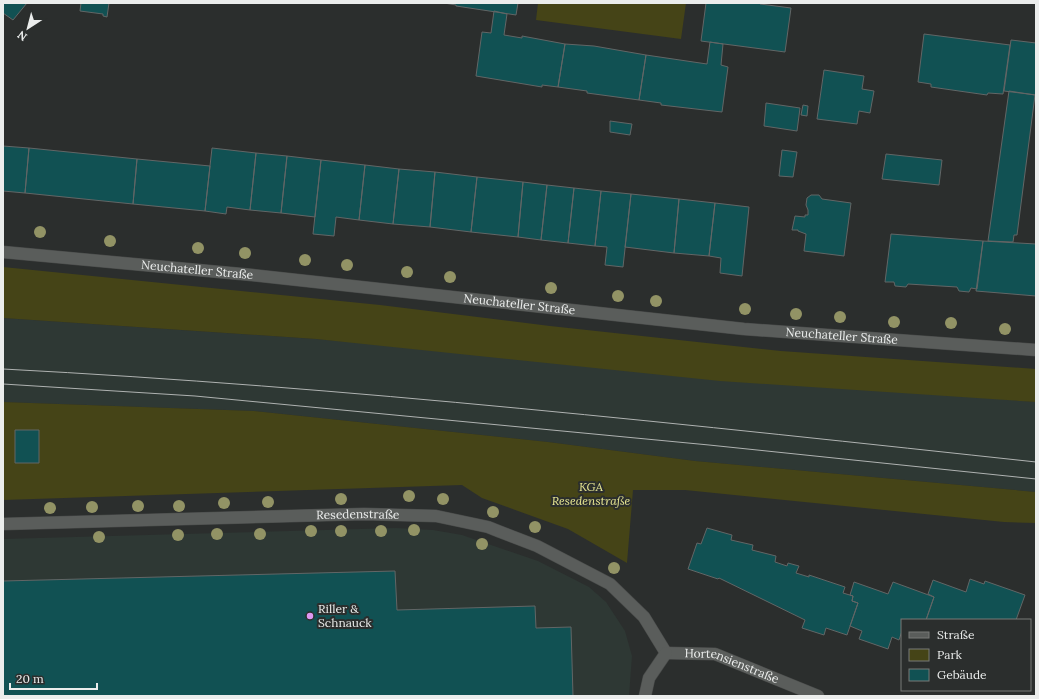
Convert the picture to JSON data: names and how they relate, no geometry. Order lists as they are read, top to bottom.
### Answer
{
  "streets": {
    "street": ["Neuchateller Straße", "Resedenstraße", "Hortensienstraße"]
  },
  "crossings": [
    ["Resedenstraße", "Hortensienstraße"]
  ],
  "parks": ["KGA Resedenstraße"],
  "places": ["Riller & Schnauck"],
  "legend": ["Straße", "Park", "Gebäude"],
  "scale_bar": "20 m",
  "north": "bottom left"
}
